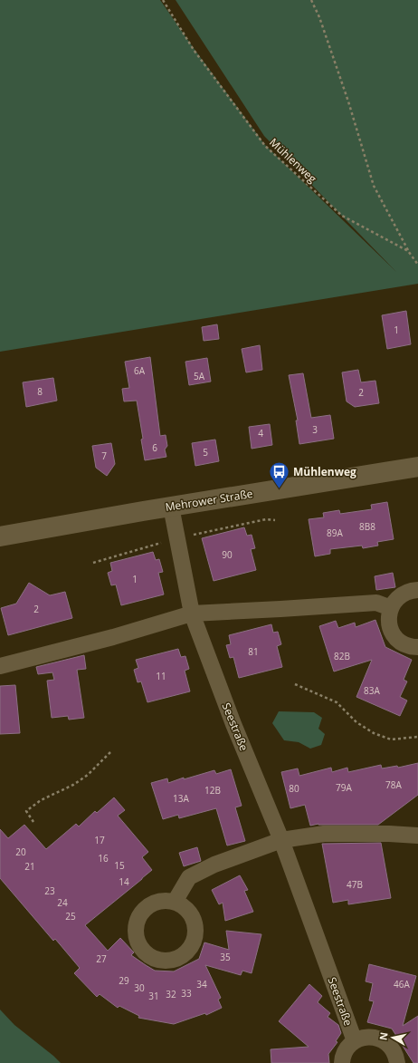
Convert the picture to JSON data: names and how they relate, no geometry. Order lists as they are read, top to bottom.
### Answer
{
  "streets": {
    "main road": ["Mehrower Straße"],
    "street": ["Seestraße"],
    "path": ["Mühlenweg"]
  },
  "crossings": [
    ["Mehrower Straße", "Seestraße"]
  ],
  "places": {
    "bus stop": ["Mühlenweg"]
  },
  "house_numbers": [
    "1",
    "6A",
    "5A",
    "8",
    "2",
    "3",
    "4",
    "6",
    "5",
    "7",
    "8B8",
    "89A",
    "90",
    "1",
    "2",
    "81",
    "82B",
    "11",
    "83A",
    "78A",
    "79A",
    "80",
    "12B",
    "13A",
    "17",
    "20",
    "16",
    "15",
    "21",
    "14",
    "47B",
    "23",
    "24",
    "25",
    "35",
    "27",
    "29",
    "34",
    "46A",
    "30",
    "33",
    "32",
    "31"
  ],
  "north": "left"
}
